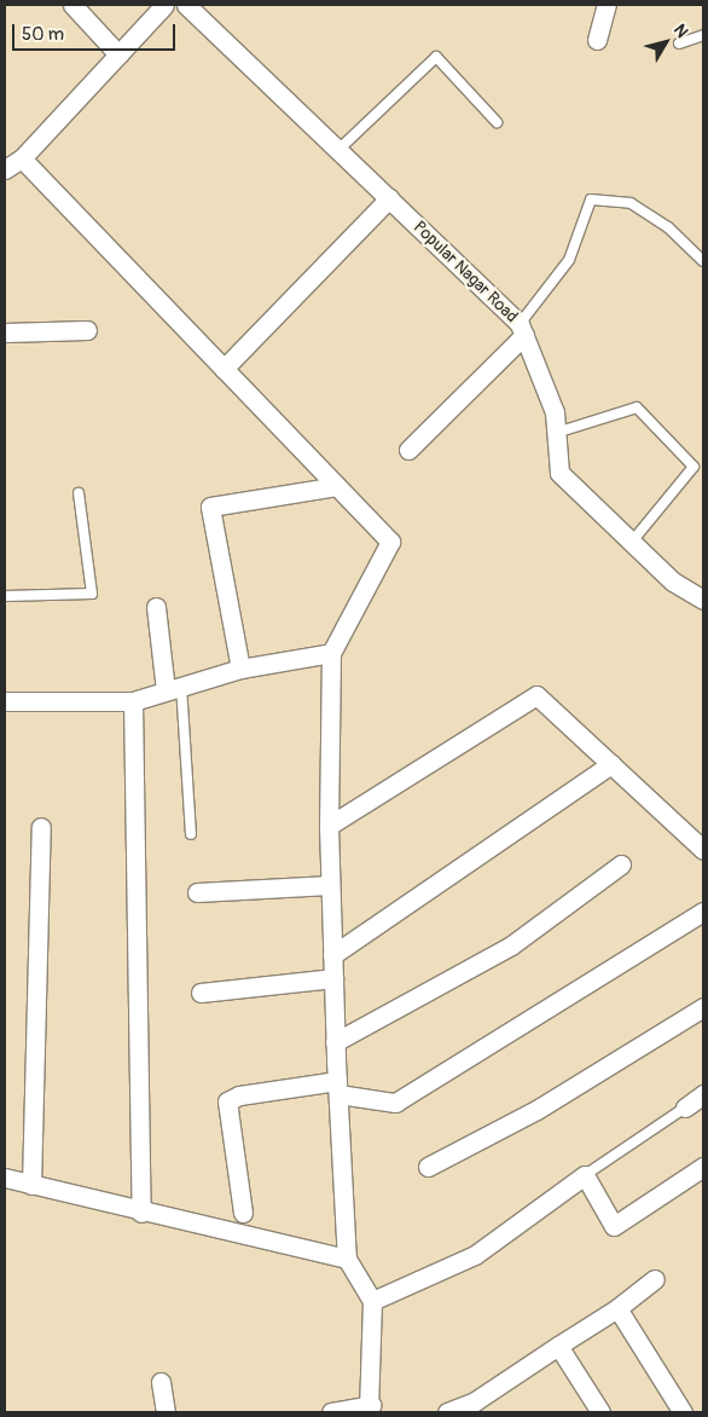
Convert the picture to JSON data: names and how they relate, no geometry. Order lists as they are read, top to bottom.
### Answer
{
  "streets": {
    "street": ["Popular Nagar Road"]
  },
  "scale_bar": "50 m",
  "north": "top right"
}
